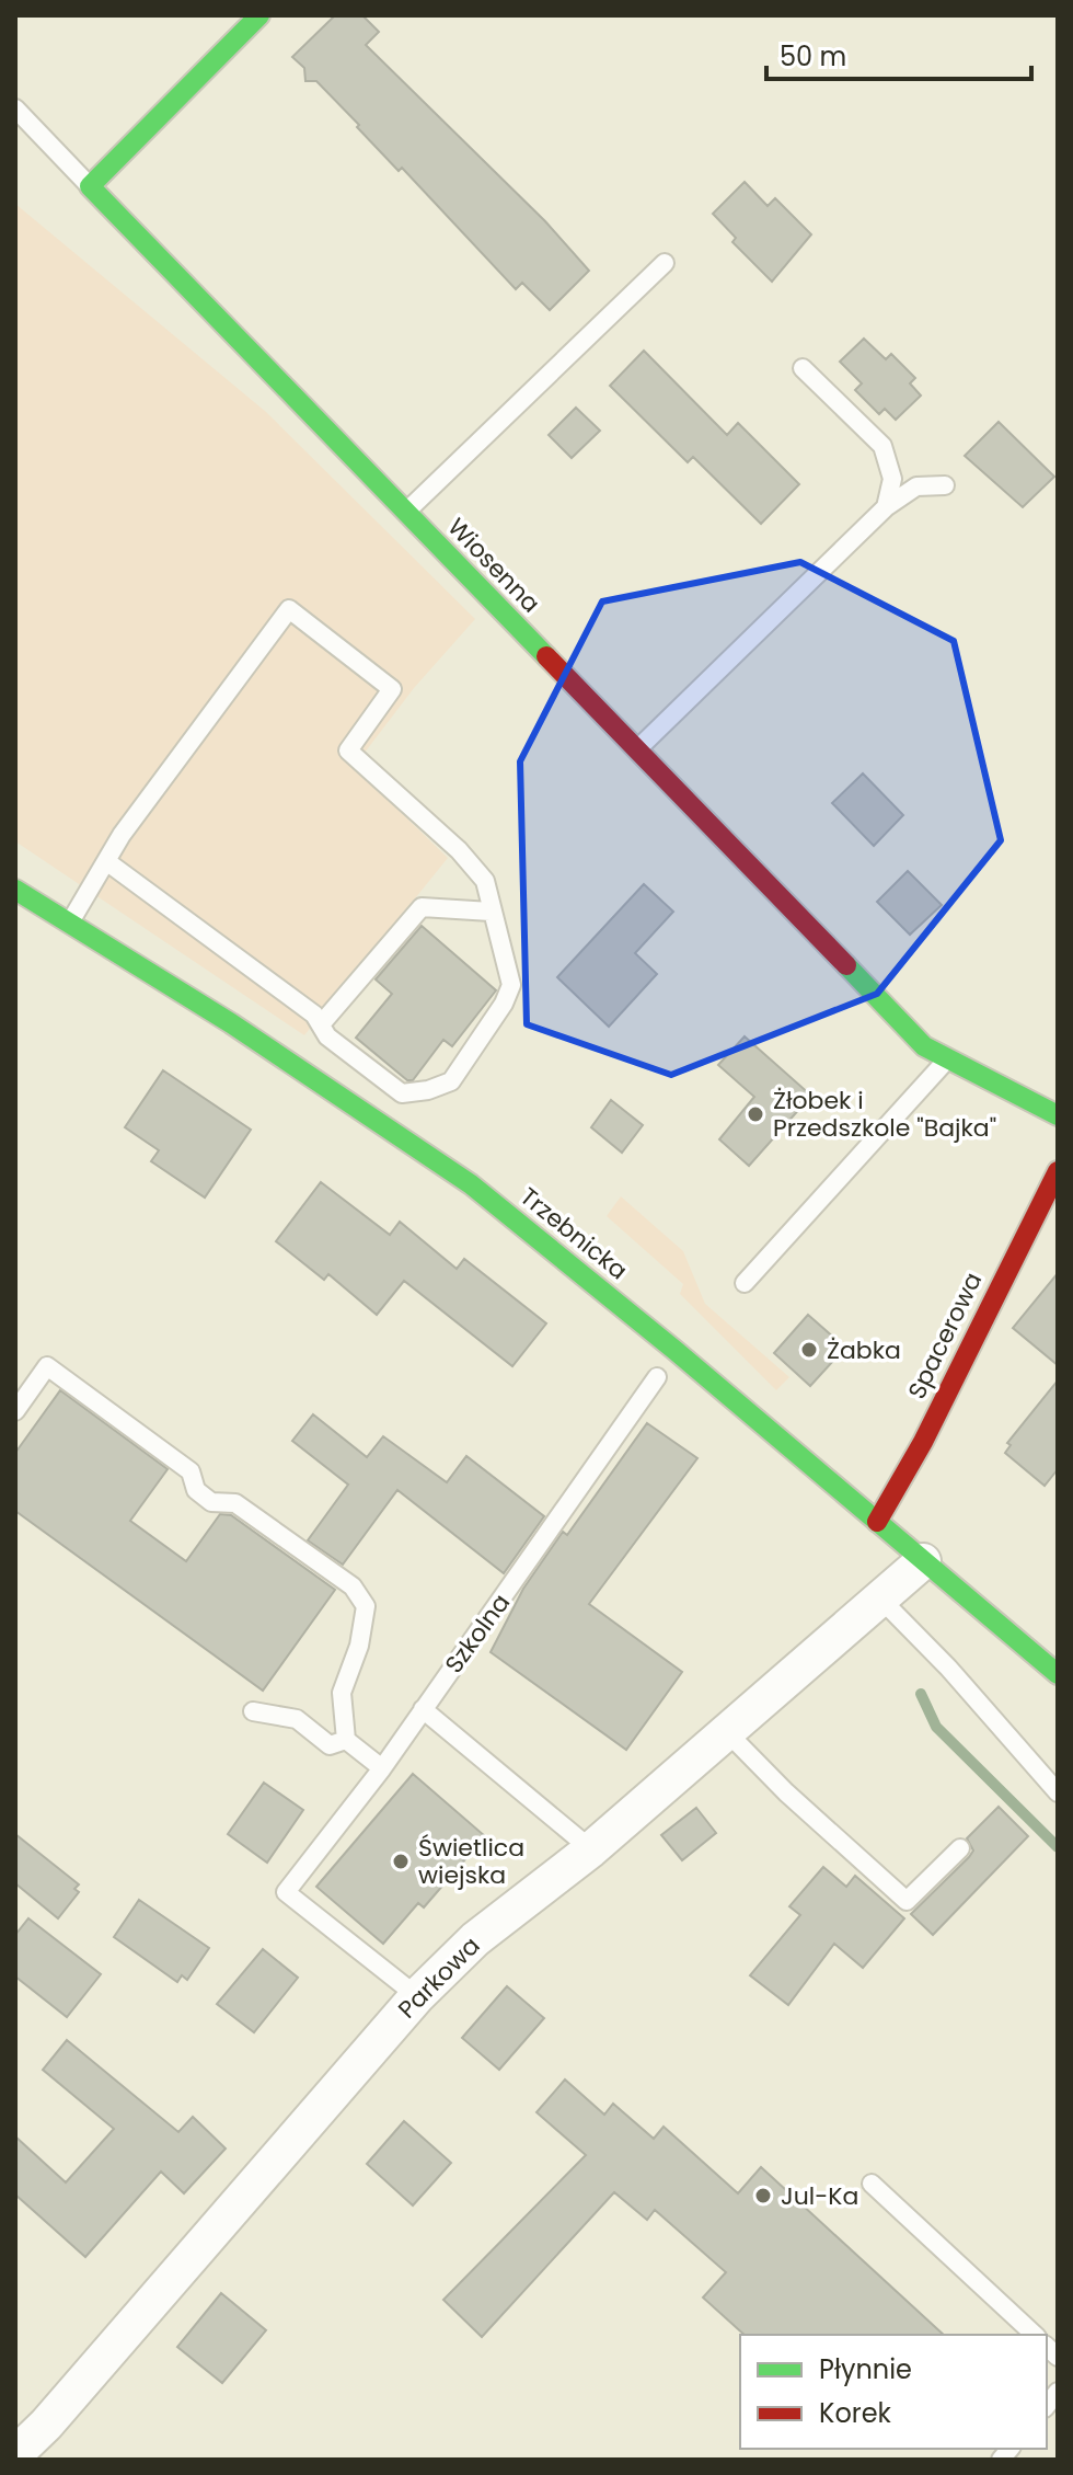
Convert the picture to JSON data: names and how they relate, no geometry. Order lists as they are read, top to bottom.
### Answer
{
  "streets": {
    "street": [
      "Wiosenna",
      "Trzebnicka",
      "Spacerowa",
      "Parkowa"
    ],
    "lane": ["Szkolna"]
  },
  "crossings": [
    ["Trzebnicka", "Spacerowa"],
    ["Trzebnicka", "Parkowa"],
    ["Szkolna", "Parkowa"]
  ],
  "places": [
    "Żłobek i Przedszkole \"Bajka\"",
    "Żabka",
    "Świetlica wiejska",
    "Jul-Ka"
  ],
  "legend": ["Płynnie", "Korek"],
  "scale_bar": "50 m"
}
